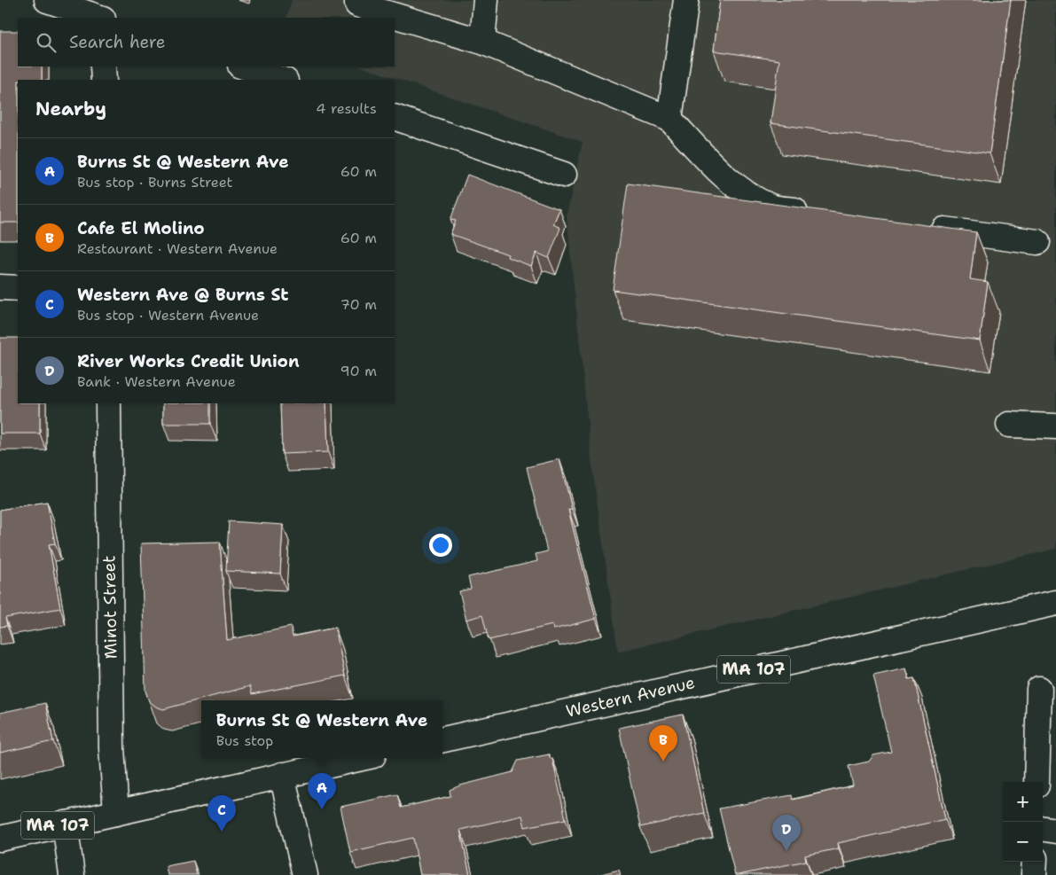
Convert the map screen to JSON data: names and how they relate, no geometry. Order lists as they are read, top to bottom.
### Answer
{
  "streets": {
    "main road": ["Minot Street", "MA 107", "Western Avenue"]
  },
  "crossings": [
    ["Minot Street", "MA 107"]
  ],
  "page": {
    "search": "Search here",
    "heading": ["Nearby", "4 results"],
    "list": [
      {
        "mark": "A",
        "name": "Burns St @ Western Ave",
        "note": "Bus stop · Burns Street",
        "value": "60 m"
      },
      {
        "mark": "B",
        "name": "Cafe El Molino",
        "note": "Restaurant · Western Avenue",
        "value": "60 m"
      },
      {
        "mark": "C",
        "name": "Western Ave @ Burns St",
        "note": "Bus stop · Western Avenue",
        "value": "70 m"
      },
      {
        "mark": "D",
        "name": "River Works Credit Union",
        "note": "Bank · Western Avenue",
        "value": "90 m"
      }
    ],
    "popup": ["Burns St @ Western Ave", "Bus stop"],
    "pins": [
      "B",
      "A",
      "C",
      "D"
    ],
    "map_buttons": ["+", "−"]
  }
}
